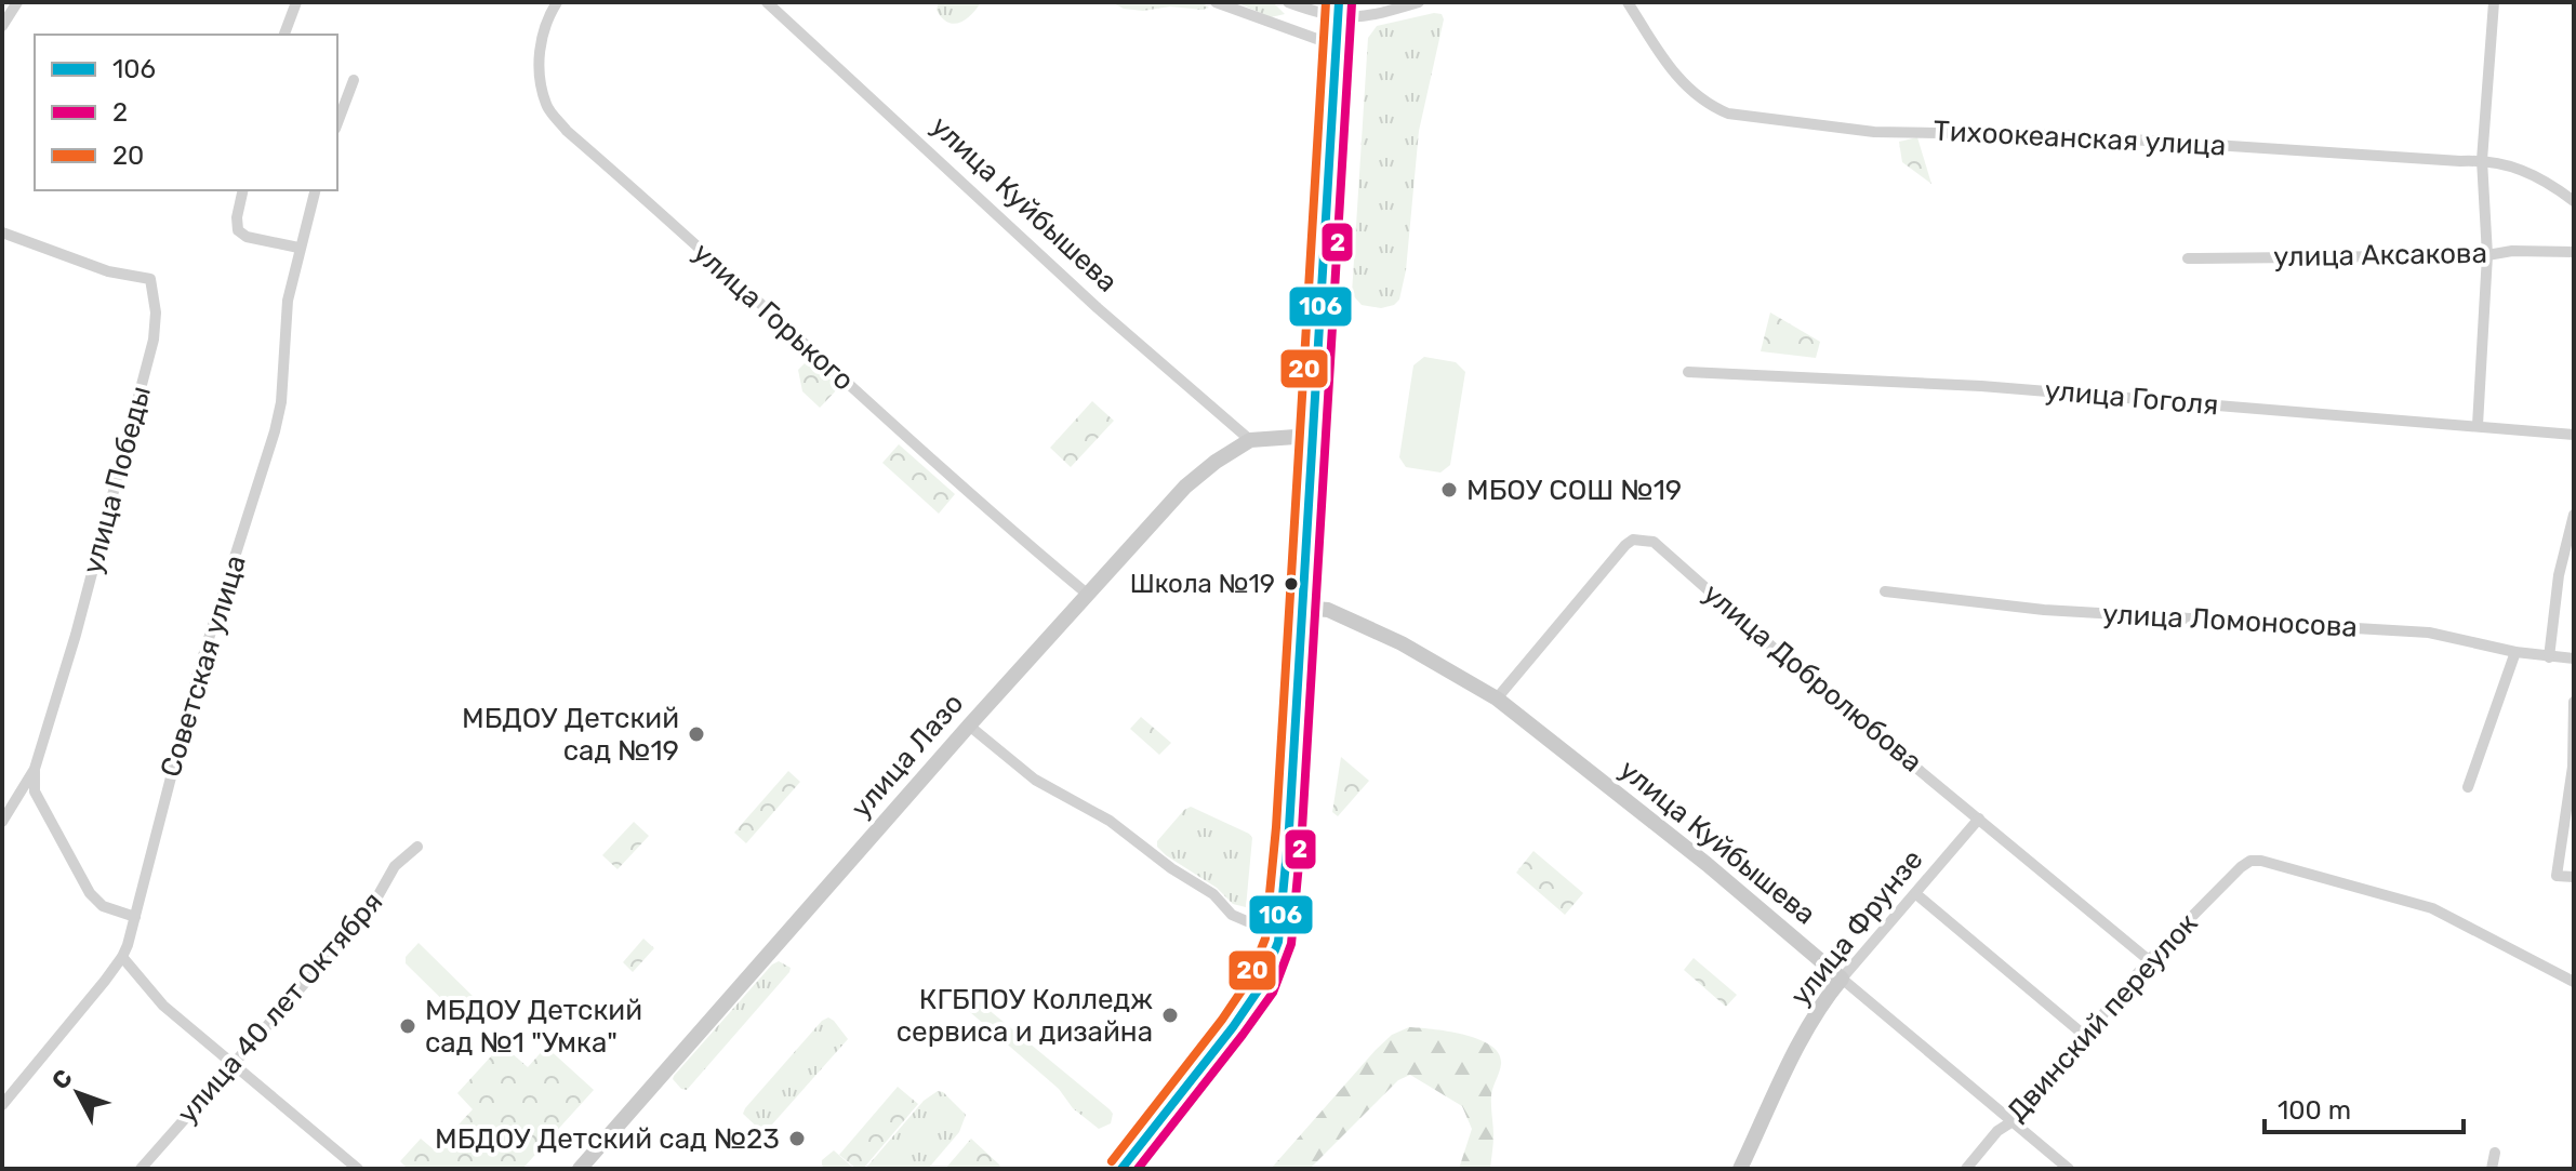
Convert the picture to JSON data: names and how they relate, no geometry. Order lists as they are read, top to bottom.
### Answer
{
  "streets": {
    "main road": ["улица Куйбышева", "улица Лазо", "улица Фрунзе"],
    "street": [
      "Тихоокеанская улица",
      "улица Аксакова",
      "улица Горького",
      "улица Гоголя",
      "улица Победы",
      "улица Ломоносова",
      "Советская улица",
      "улица Добролюбова",
      "улица 40 лет Октября",
      "Двинский переулок"
    ]
  },
  "crossings": [
    ["улица Куйбышева", "улица Добролюбова"],
    ["улица Куйбышева", "улица Лазо"],
    ["улица Куйбышева", "улица Фрунзе"],
    ["улица Куйбышева", "Двинский переулок"],
    ["улица Горького", "улица Лазо"],
    ["улица Добролюбова", "улица Фрунзе"],
    ["улица Добролюбова", "Двинский переулок"]
  ],
  "places": [
    "МБОУ СОШ №19",
    "Школа №19",
    "МБДОУ Детский сад №19",
    "КГБПОУ Колледж сервиса и дизайна",
    "МБДОУ Детский сад №1 \"Умка\"",
    "МБДОУ Детский сад №23"
  ],
  "lines": ["transit line 106", "transit line 20", "transit line 2"],
  "legend": ["106", "2", "20"],
  "scale_bar": "100 m",
  "north": "top left"
}
